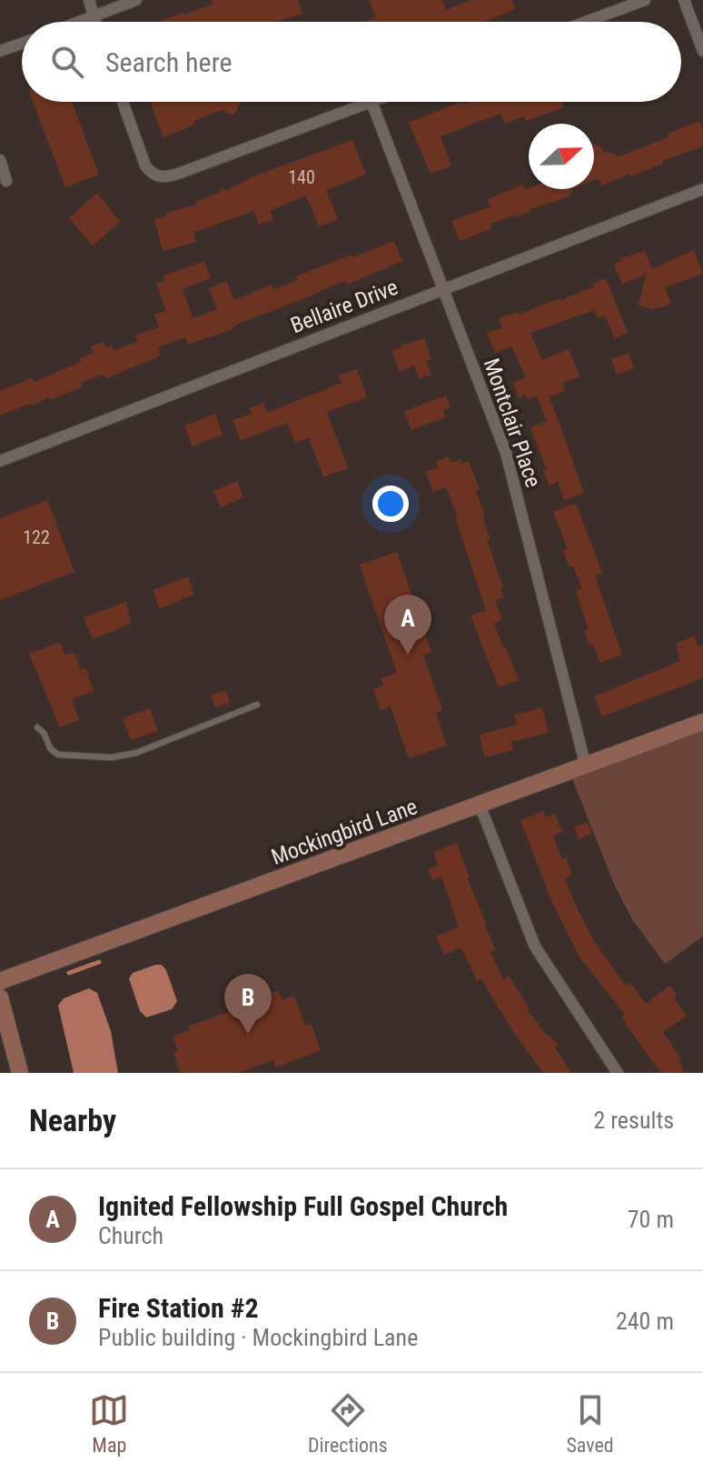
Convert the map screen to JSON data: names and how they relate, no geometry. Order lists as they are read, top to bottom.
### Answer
{
  "streets": {
    "street": ["Bellaire Drive", "Montclair Place", "Mockingbird Lane"]
  },
  "crossings": [
    ["Bellaire Drive", "Montclair Place"],
    ["Montclair Place", "Mockingbird Lane"]
  ],
  "house_numbers": ["140", "122"],
  "north": "right",
  "page": {
    "search": "Search here",
    "pins": ["A", "B"],
    "heading": ["Nearby", "2 results"],
    "list": [
      {
        "mark": "A",
        "name": "Ignited Fellowship Full Gospel Church",
        "note": "Church",
        "value": "70 m"
      },
      {
        "mark": "B",
        "name": "Fire Station #2",
        "note": "Public building · Mockingbird Lane",
        "value": "240 m"
      }
    ],
    "nav": ["Map", "Directions", "Saved"]
  }
}
